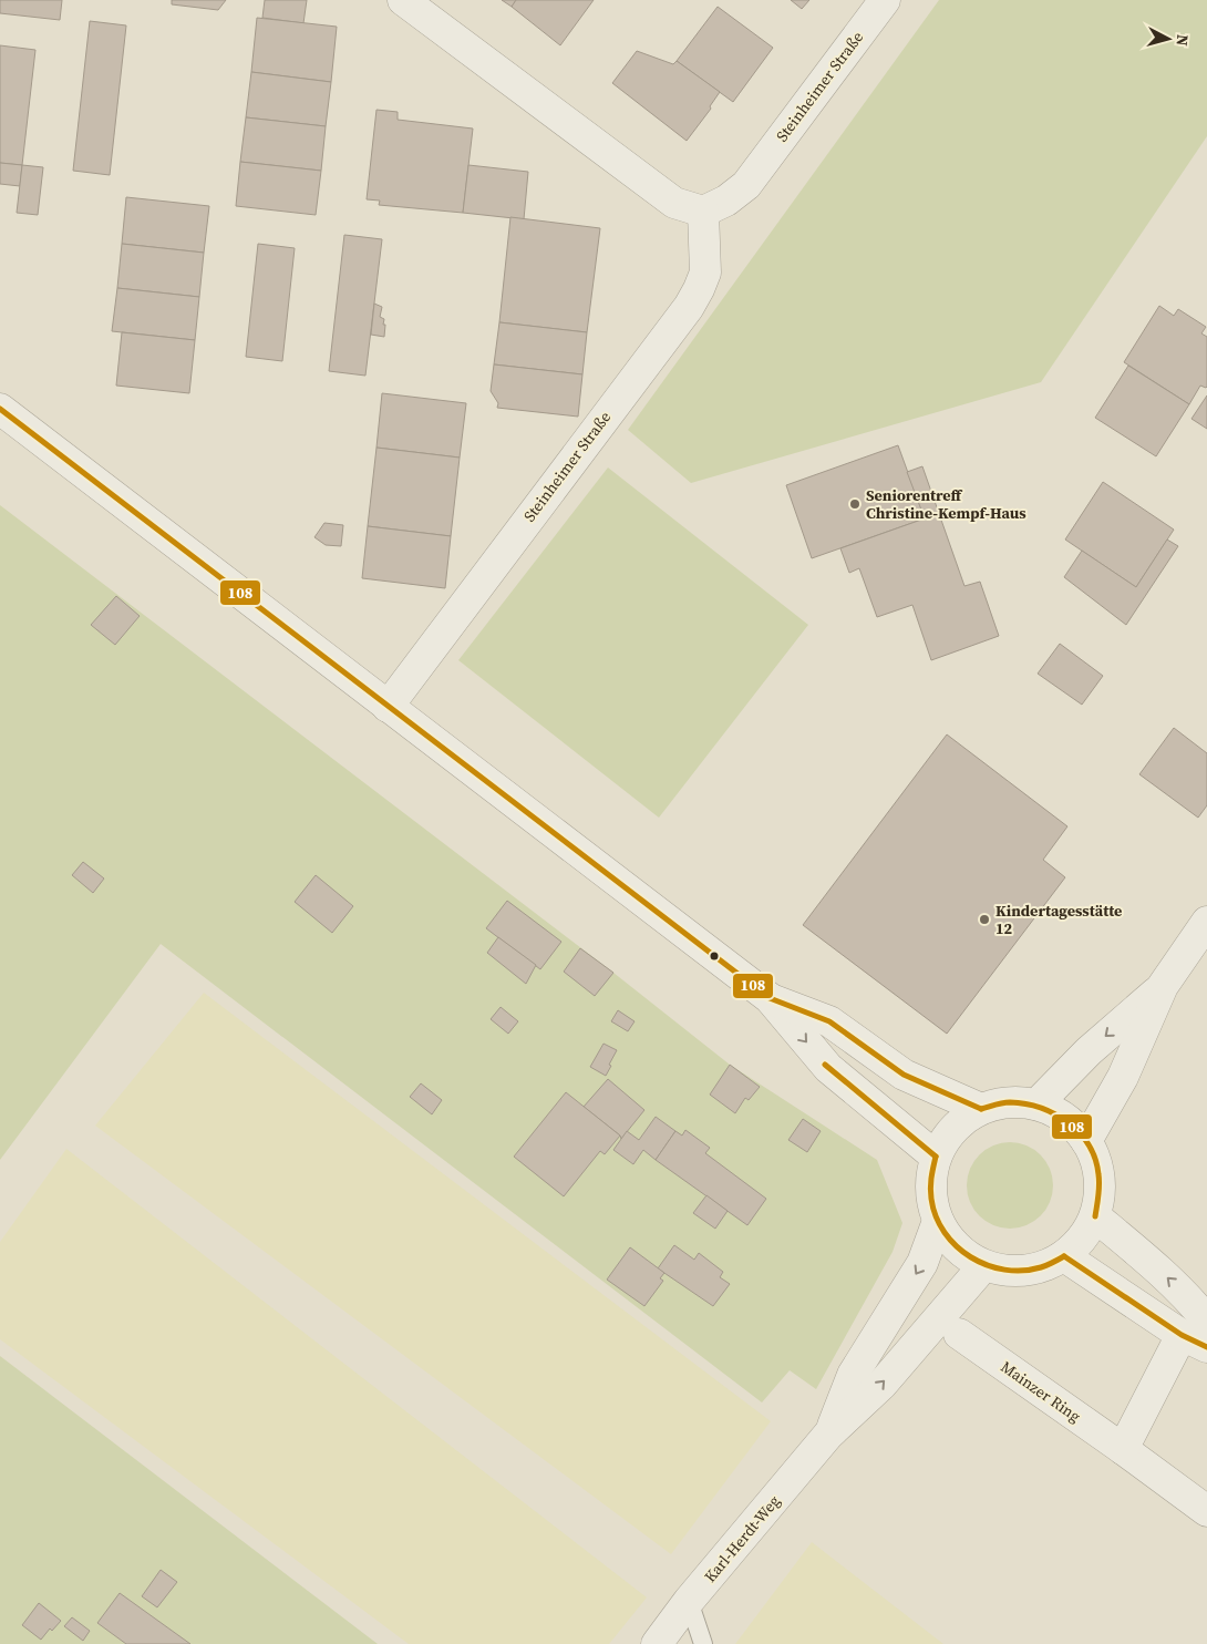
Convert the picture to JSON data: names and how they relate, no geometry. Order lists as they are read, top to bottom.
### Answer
{
  "streets": {
    "street": ["Steinheimer Straße", "Mainzer Ring", "Karl-Herdt-Weg"]
  },
  "places": ["Seniorentreff Christine-Kempf-Haus", "Kindertagesstätte 12"],
  "lines": ["transit line 108"],
  "north": "right"
}
